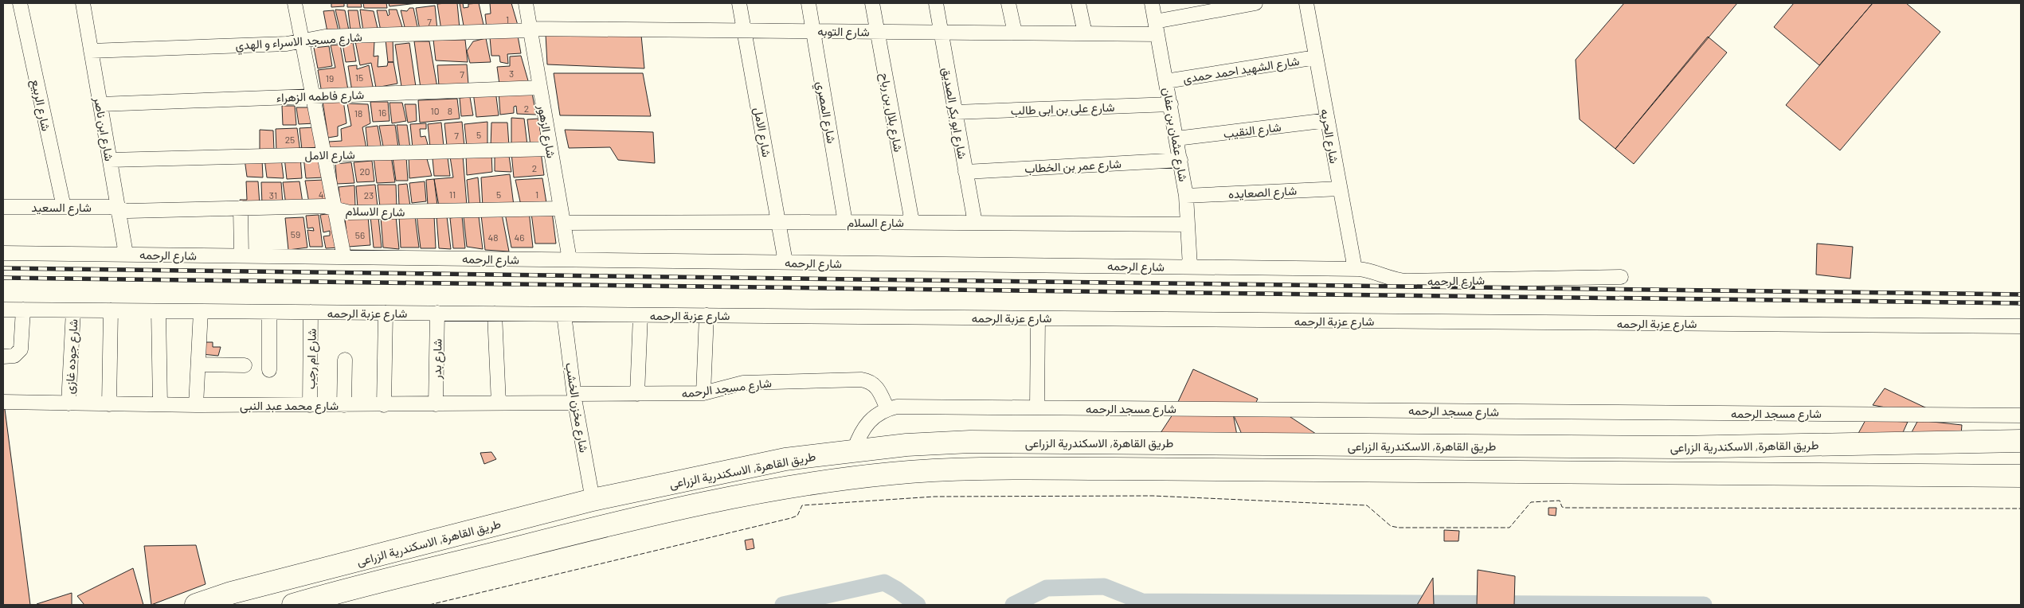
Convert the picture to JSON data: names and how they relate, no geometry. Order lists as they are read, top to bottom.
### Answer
{
  "streets": {
    "highway": ["طريق القاهرة, الاسكندرية الزراعى"],
    "street": [
      "شارع التوبه",
      "شارع مسجد الاسراء و الهدي",
      "شارع الشهيد احمد حمدى",
      "شارع فاطمه الزهراء",
      "شارع الربيع",
      "شارع على بن ابى طالب",
      "شارع المصري",
      "شارع بلال بن رباح",
      "شارع ابو بكر الصديق",
      "شارع ابن ناصر",
      "شارع النقيب",
      "شارع الزهور",
      "شارع الامل",
      "شارع عثمان بن عفان",
      "شارع الحريه",
      "شارع عمر بن الخطاب",
      "شارع الصعايده",
      "شارع السعيد",
      "شارع الاسلام",
      "شارع السلام",
      "شارع الرحمه",
      "شارع عزبة الرحمه",
      "شارع جوده غازى",
      "شارع ام رجب",
      "شارع بدر",
      "شارع مسجد الرحمه",
      "شارع محمد عبد النبى",
      "شارع مخزن الخشب"
    ]
  },
  "crossings": [
    ["شارع التوبه", "شارع مسجد الاسراء و الهدي"],
    ["شارع التوبه", "شارع المصري"],
    ["شارع التوبه", "شارع بلال بن رباح"],
    ["شارع التوبه", "شارع ابو بكر الصديق"],
    ["شارع التوبه", "شارع الزهور"],
    ["شارع التوبه", "شارع الامل"],
    ["شارع التوبه", "شارع عثمان بن عفان"],
    ["شارع مسجد الاسراء و الهدي", "شارع ابن ناصر"],
    ["شارع مسجد الاسراء و الهدي", "شارع الزهور"],
    ["شارع الشهيد احمد حمدى", "شارع عثمان بن عفان"],
    ["شارع الشهيد احمد حمدى", "شارع الحريه"],
    ["شارع فاطمه الزهراء", "شارع ابن ناصر"],
    ["شارع فاطمه الزهراء", "شارع الزهور"],
    ["شارع الربيع", "شارع السعيد"],
    ["شارع على بن ابى طالب", "شارع ابو بكر الصديق"],
    ["شارع على بن ابى طالب", "شارع عثمان بن عفان"],
    ["شارع المصري", "شارع السلام"],
    ["شارع بلال بن رباح", "شارع السلام"],
    ["شارع ابو بكر الصديق", "شارع عمر بن الخطاب"],
    ["شارع ابو بكر الصديق", "شارع السلام"],
    ["شارع ابن ناصر", "شارع الامل"],
    ["شارع ابن ناصر", "شارع السعيد"],
    ["شارع ابن ناصر", "شارع الاسلام"],
    ["شارع ابن ناصر", "شارع الرحمه"],
    ["شارع النقيب", "شارع عثمان بن عفان"],
    ["شارع النقيب", "شارع الحريه"],
    ["شارع الزهور", "شارع الامل"],
    ["شارع الزهور", "شارع الاسلام"],
    ["شارع الزهور", "شارع السلام"],
    ["شارع الزهور", "شارع الرحمه"],
    ["شارع الامل", "شارع السلام"],
    ["شارع الامل", "شارع الرحمه"],
    ["شارع عثمان بن عفان", "شارع عمر بن الخطاب"],
    ["شارع عثمان بن عفان", "شارع الصعايده"],
    ["شارع عثمان بن عفان", "شارع السلام"],
    ["شارع عثمان بن عفان", "شارع الرحمه"],
    ["شارع الحريه", "شارع الصعايده"],
    ["شارع الحريه", "شارع الرحمه"],
    ["شارع السعيد", "شارع الاسلام"],
    ["شارع عزبة الرحمه", "شارع جوده غازى"],
    ["شارع عزبة الرحمه", "شارع ام رجب"],
    ["شارع عزبة الرحمه", "شارع بدر"],
    ["شارع عزبة الرحمه", "شارع مخزن الخشب"],
    ["شارع جوده غازى", "شارع محمد عبد النبى"],
    ["شارع ام رجب", "شارع محمد عبد النبى"],
    ["شارع بدر", "شارع محمد عبد النبى"],
    ["شارع مسجد الرحمه", "شارع محمد عبد النبى"],
    ["شارع مسجد الرحمه", "شارع مخزن الخشب"],
    ["شارع مسجد الرحمه", "طريق القاهرة, الاسكندرية الزراعى"],
    ["شارع محمد عبد النبى", "شارع مخزن الخشب"],
    ["شارع مخزن الخشب", "طريق القاهرة, الاسكندرية الزراعى"]
  ],
  "house_numbers": [
    "1",
    "7",
    "3",
    "7",
    "15",
    "19",
    "2",
    "10",
    "8",
    "16",
    "18",
    "5",
    "7",
    "25",
    "2",
    "20",
    "4",
    "11",
    "5",
    "1",
    "31",
    "23",
    "59",
    "56",
    "48",
    "46"
  ]
}
